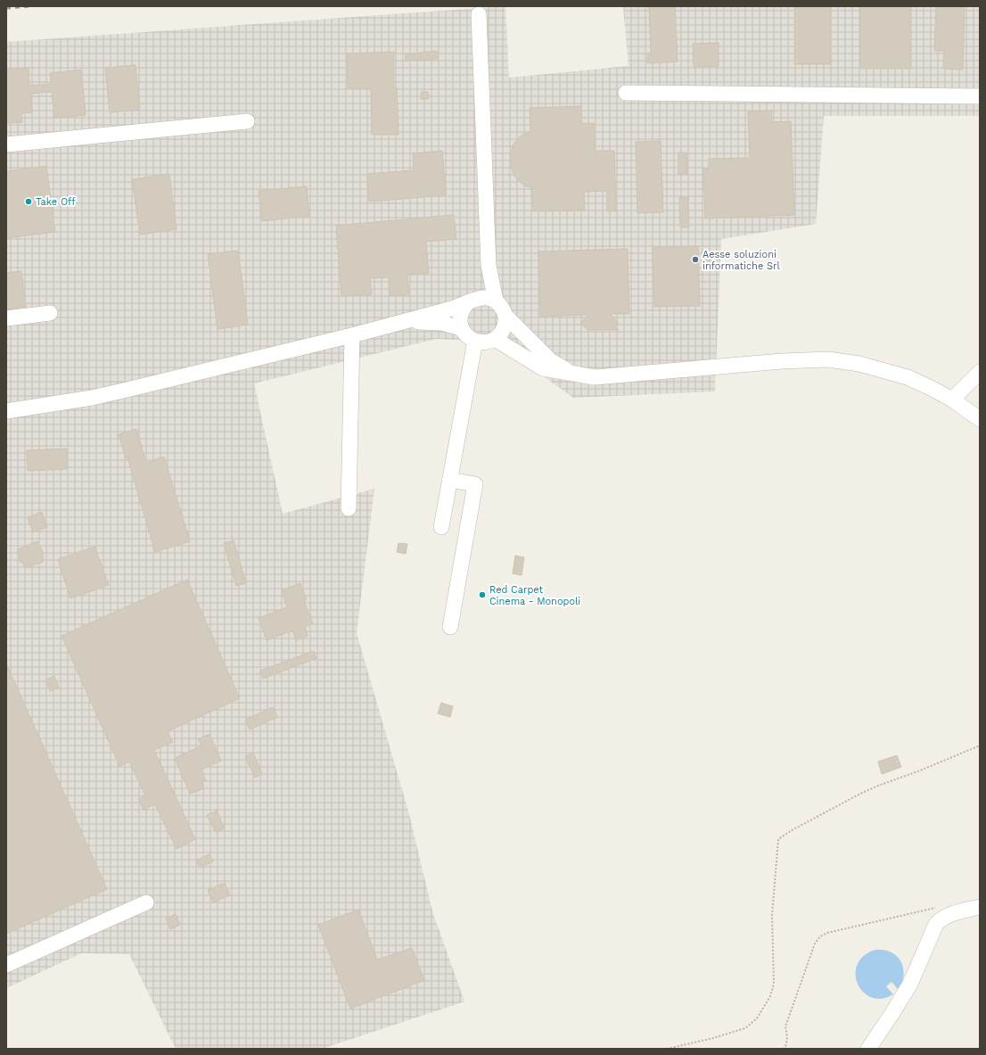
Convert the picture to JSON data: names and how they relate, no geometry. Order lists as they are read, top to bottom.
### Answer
{
  "places": ["Take Off", "Aesse soluzioni informatiche Srl", "Red Carpet Cinema - Monopoli"]
}
